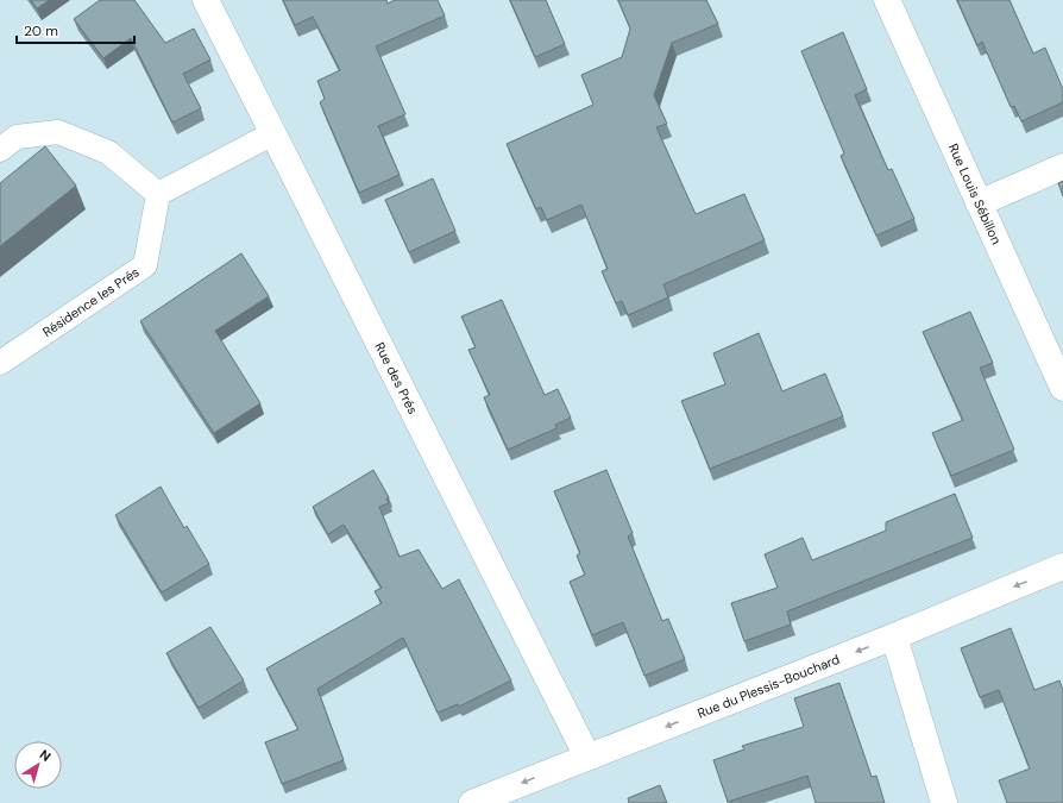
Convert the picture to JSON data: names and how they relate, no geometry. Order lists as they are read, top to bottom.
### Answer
{
  "streets": {
    "street": ["Rue Louis Sébillon", "Rue des Prés", "Rue du Plessis-Bouchard"],
    "lane": ["Résidence les Prés"]
  },
  "crossings": [
    ["Rue des Prés", "Rue du Plessis-Bouchard"]
  ],
  "one_way": ["Rue du Plessis-Bouchard"],
  "scale_bar": "20 m",
  "north": "top right"
}
